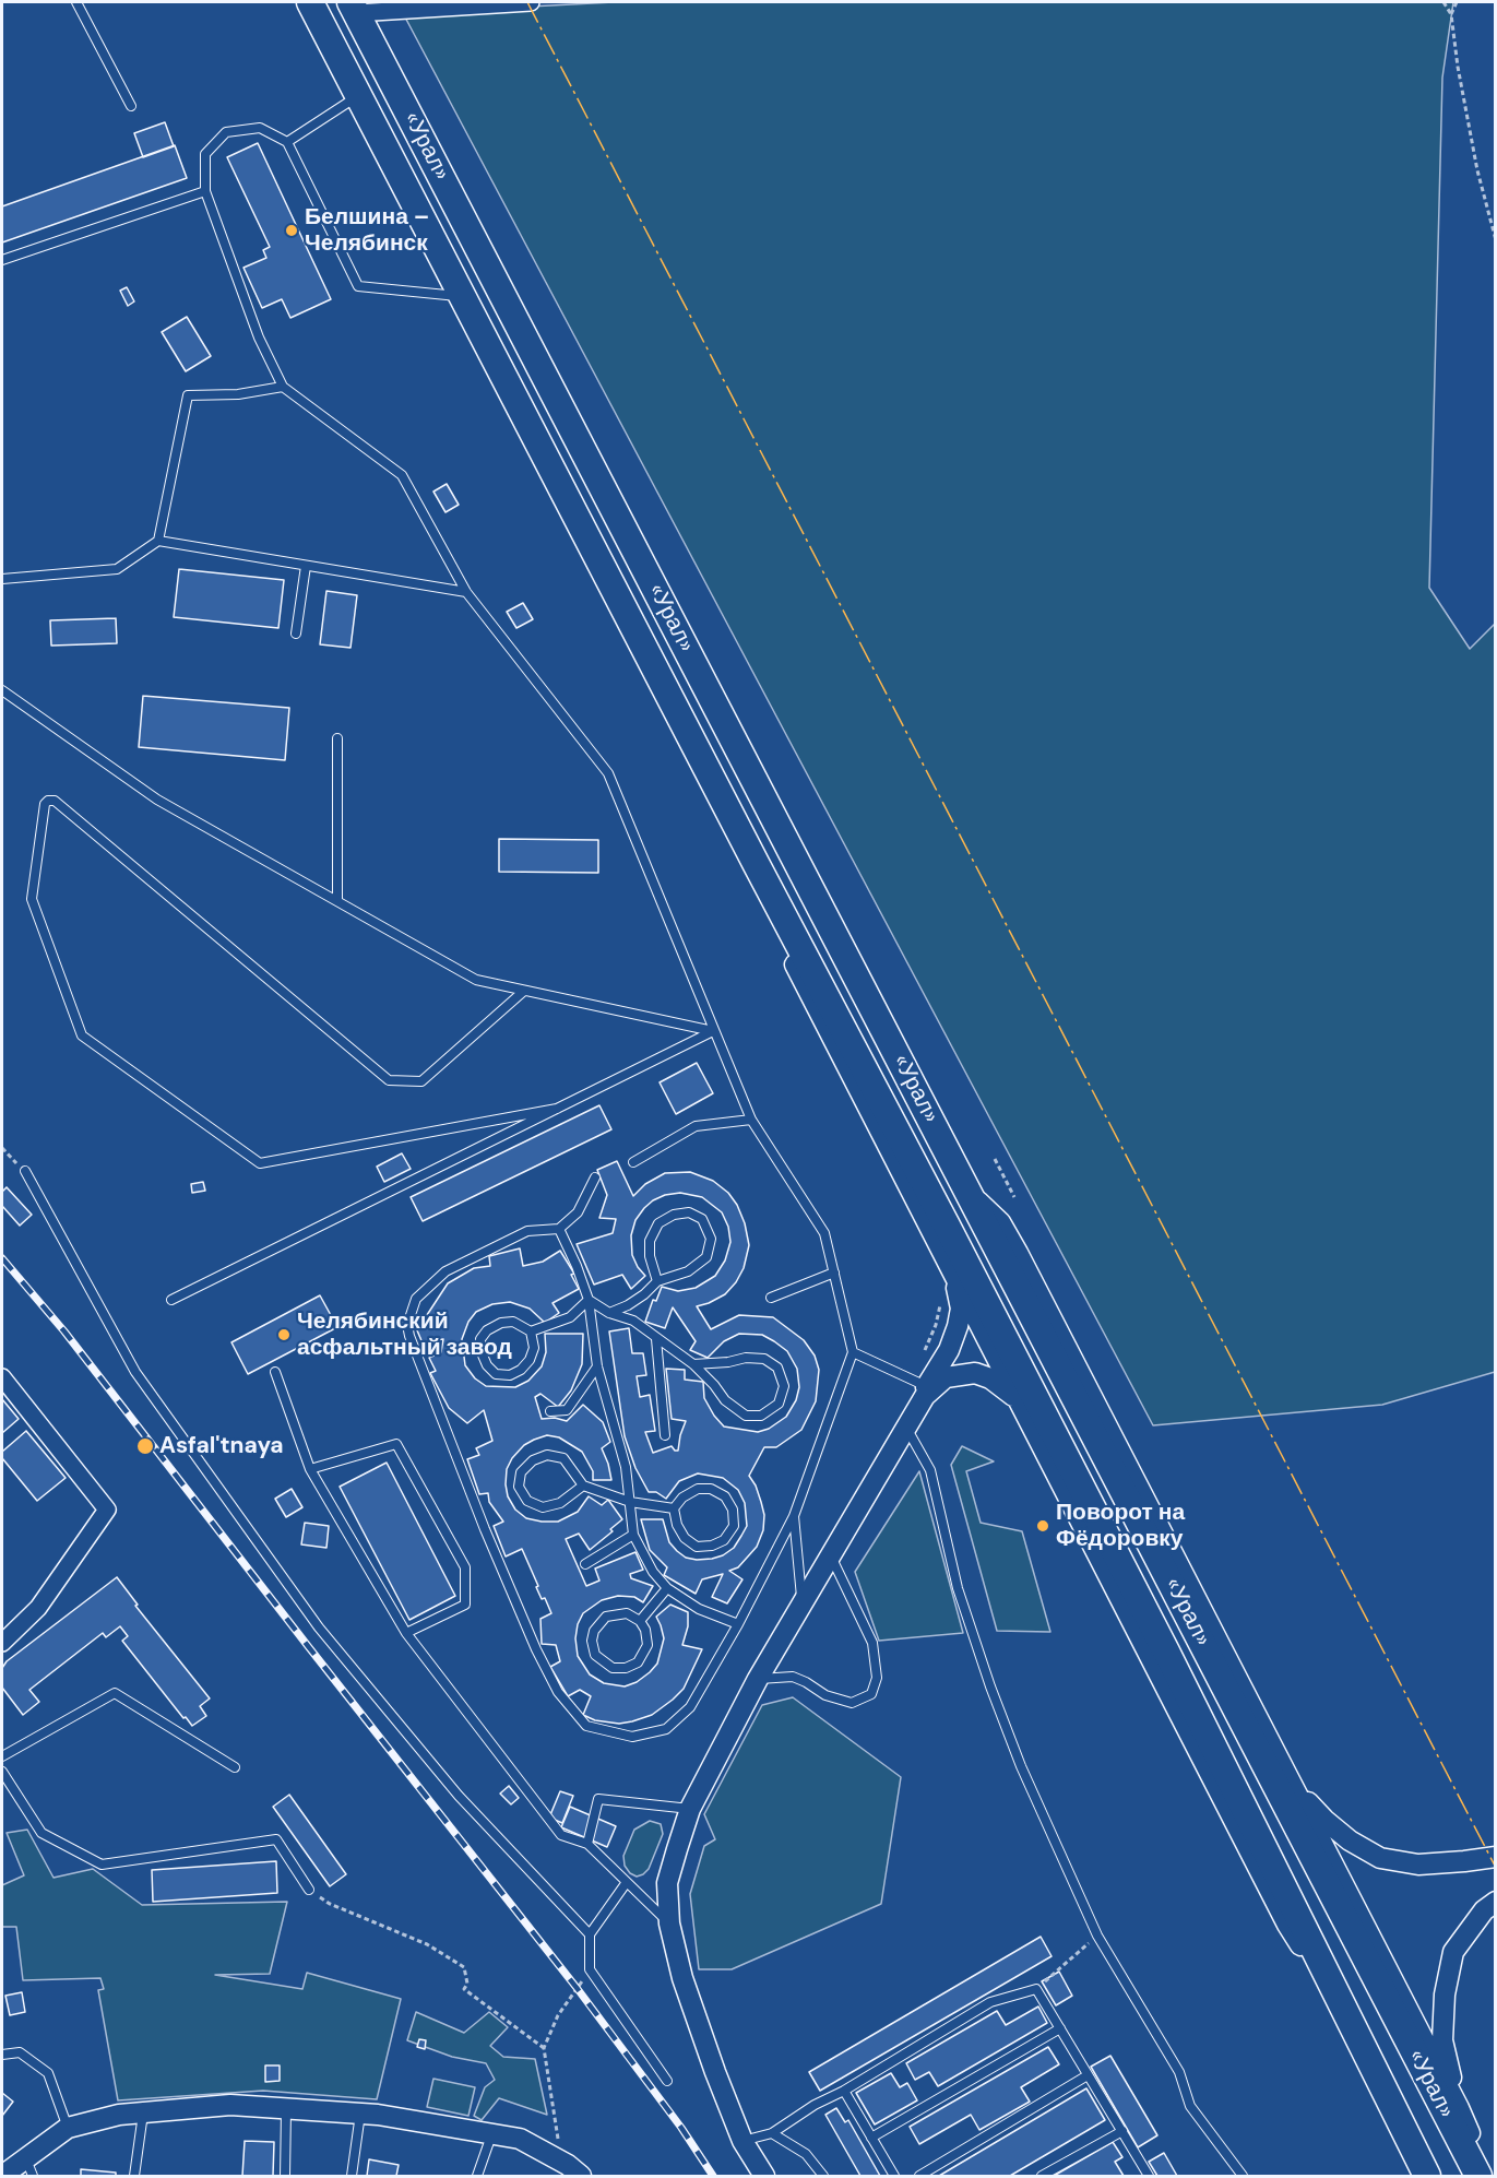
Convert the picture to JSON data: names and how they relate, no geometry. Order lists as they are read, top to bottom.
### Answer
{
  "streets": {
    "main road": ["«Урал»"]
  },
  "places": [
    "Белшина – Челябинск",
    "Челябинский асфальтный завод",
    "Asfal'tnaya",
    "Поворот на Фёдоровку"
  ]
}
